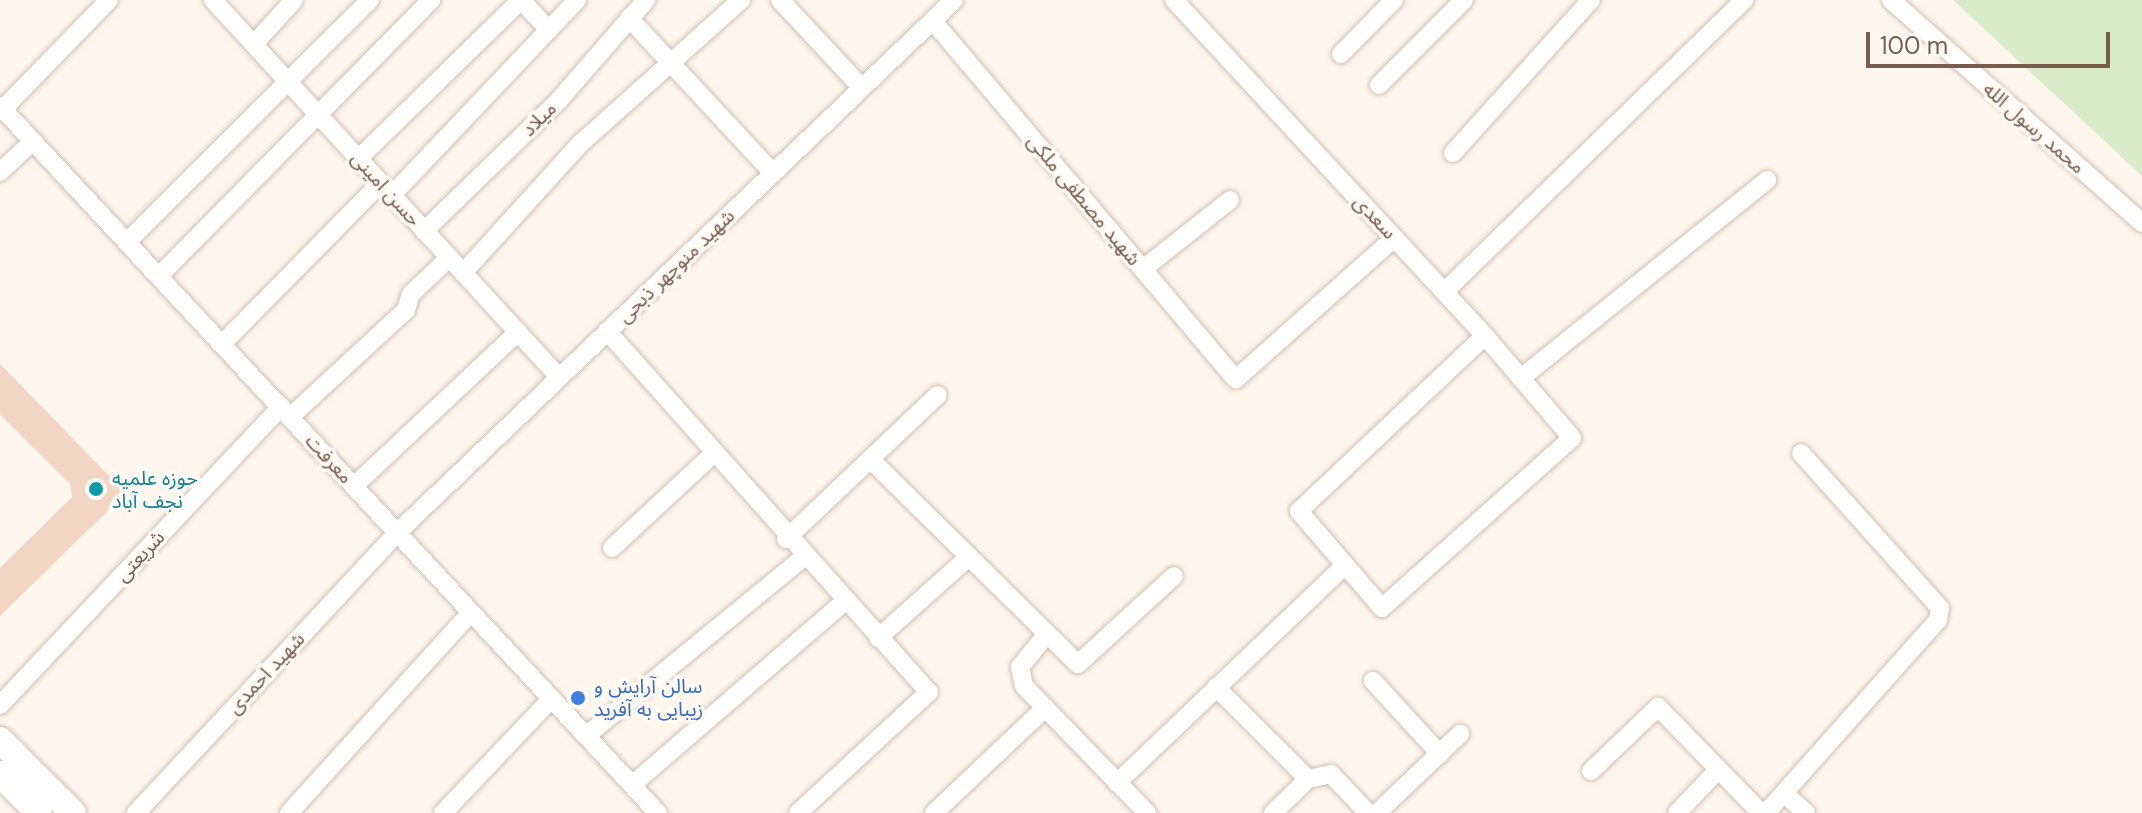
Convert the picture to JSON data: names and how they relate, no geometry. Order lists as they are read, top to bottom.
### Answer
{
  "streets": {
    "street": [
      "میلاد",
      "محمد رسول الله",
      "حسن امینی",
      "شهید مصطفی ملکی",
      "سعدی",
      "شهید منوچهر ذبحی",
      "معرفت",
      "شریعتی",
      "شهید احمدی"
    ]
  },
  "crossings": [
    ["میلاد", "حسن امینی"],
    ["حسن امینی", "شهید منوچهر ذبحی"],
    ["حسن امینی", "شریعتی"],
    ["شهید مصطفی ملکی", "سعدی"],
    ["شهید مصطفی ملکی", "شهید منوچهر ذبحی"],
    ["شهید منوچهر ذبحی", "معرفت"],
    ["شهید منوچهر ذبحی", "شهید احمدی"],
    ["معرفت", "شریعتی"],
    ["معرفت", "شهید احمدی"]
  ],
  "places": ["حوزه علمیه نجف آباد", "سالن آرایش و زیبایی به آفرید"],
  "scale_bar": "100 m"
}
